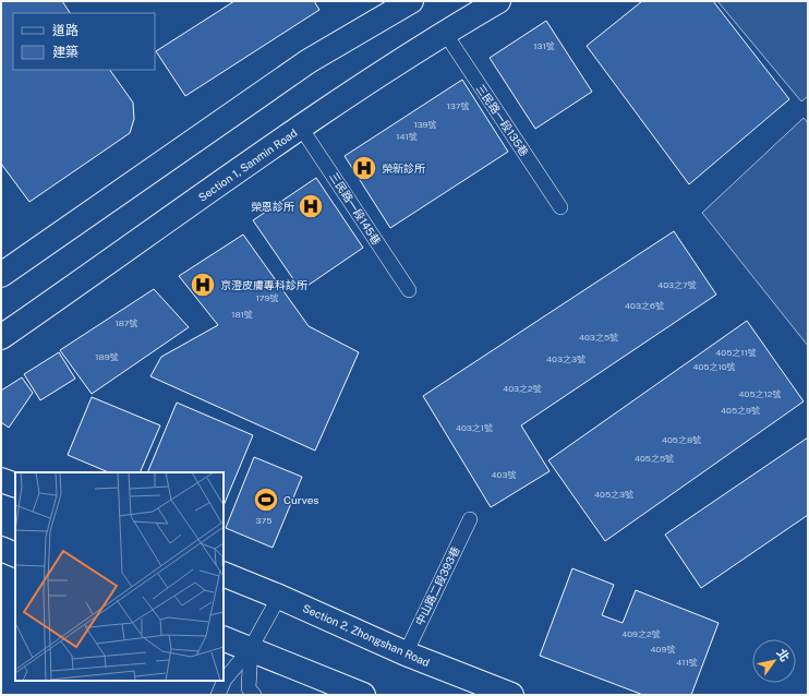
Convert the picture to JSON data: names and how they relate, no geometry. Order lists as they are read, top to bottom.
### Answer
{
  "streets": {
    "street": ["Section 1, Sanmin Road", "Section 2, Zhongshan Road"],
    "lane": ["三民路一段135巷", "三民路一段145巷", "中山路二段393巷"]
  },
  "crossings": [
    ["三民路一段135巷", "Section 1, Sanmin Road"],
    ["Section 1, Sanmin Road", "三民路一段145巷"],
    ["中山路二段393巷", "Section 2, Zhongshan Road"]
  ],
  "places": {
    "hospital": ["榮新診所", "榮恩診所", "京澄皮膚專科診所"],
    "sports": ["Curves"]
  },
  "house_numbers": [
    "131號",
    "137號",
    "139號",
    "141號",
    "403之7號",
    "179號",
    "403之6號",
    "181號",
    "187號",
    "403之5號",
    "405之11號",
    "189號",
    "403之3號",
    "405之10號",
    "403之2號",
    "405之12號",
    "405之9號",
    "403之1號",
    "405之8號",
    "405之5號",
    "403號",
    "405之3號",
    "375",
    "409之2號",
    "409號",
    "411號"
  ],
  "legend": ["道路", "建築"],
  "north": "top right"
}
